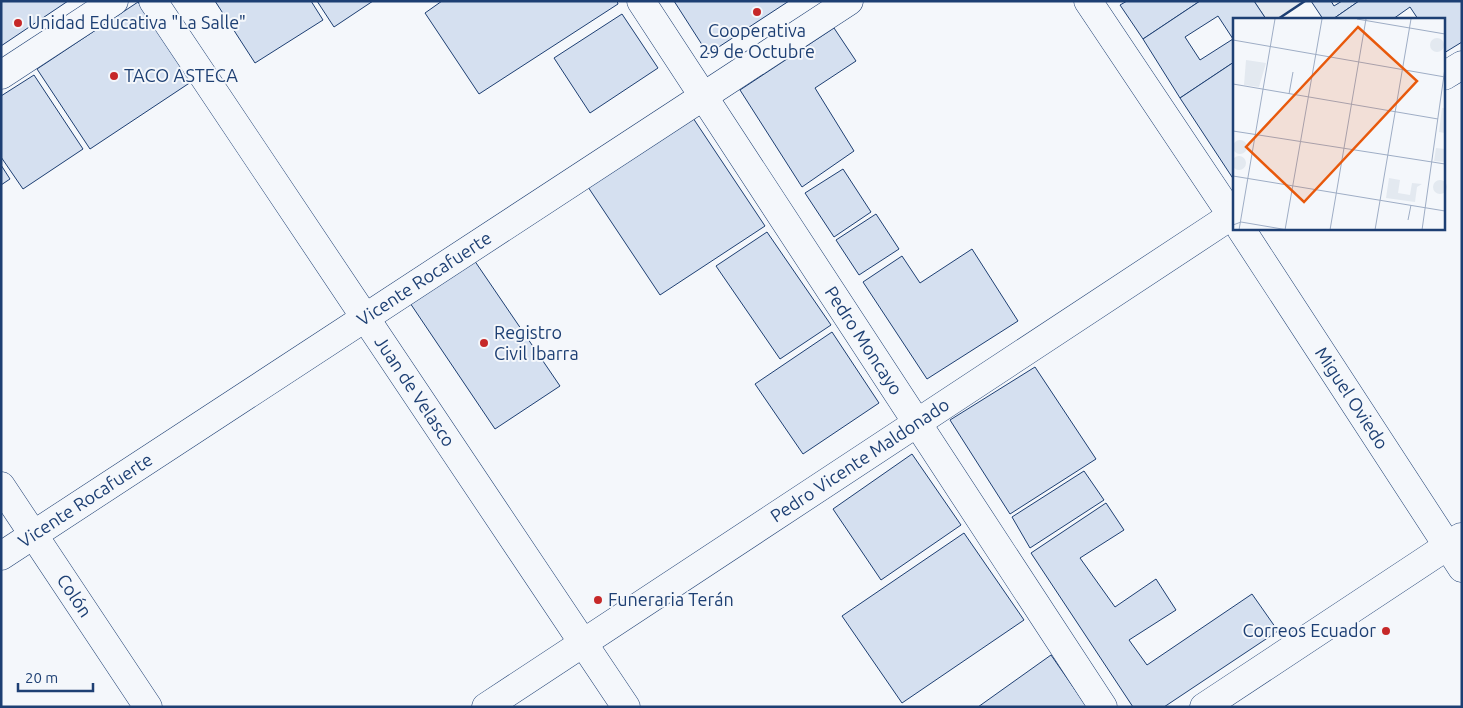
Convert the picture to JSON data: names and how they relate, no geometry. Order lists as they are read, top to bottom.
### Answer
{
  "streets": {
    "street": [
      "Vicente Rocafuerte",
      "Pedro Moncayo",
      "Juan de Velasco",
      "Miguel Oviedo",
      "Pedro Vicente Maldonado",
      "Colón"
    ]
  },
  "crossings": [
    ["Vicente Rocafuerte", "Pedro Moncayo"],
    ["Vicente Rocafuerte", "Juan de Velasco"],
    ["Vicente Rocafuerte", "Colón"],
    ["Pedro Moncayo", "Pedro Vicente Maldonado"],
    ["Juan de Velasco", "Pedro Vicente Maldonado"]
  ],
  "places": [
    "Cooperativa 29 de Octubre",
    "Unidad Educativa \"La Salle\"",
    "TACO ASTECA",
    "Registro Civil Ibarra",
    "Funeraria Terán",
    "Correos Ecuador"
  ],
  "scale_bar": "20 m"
}
